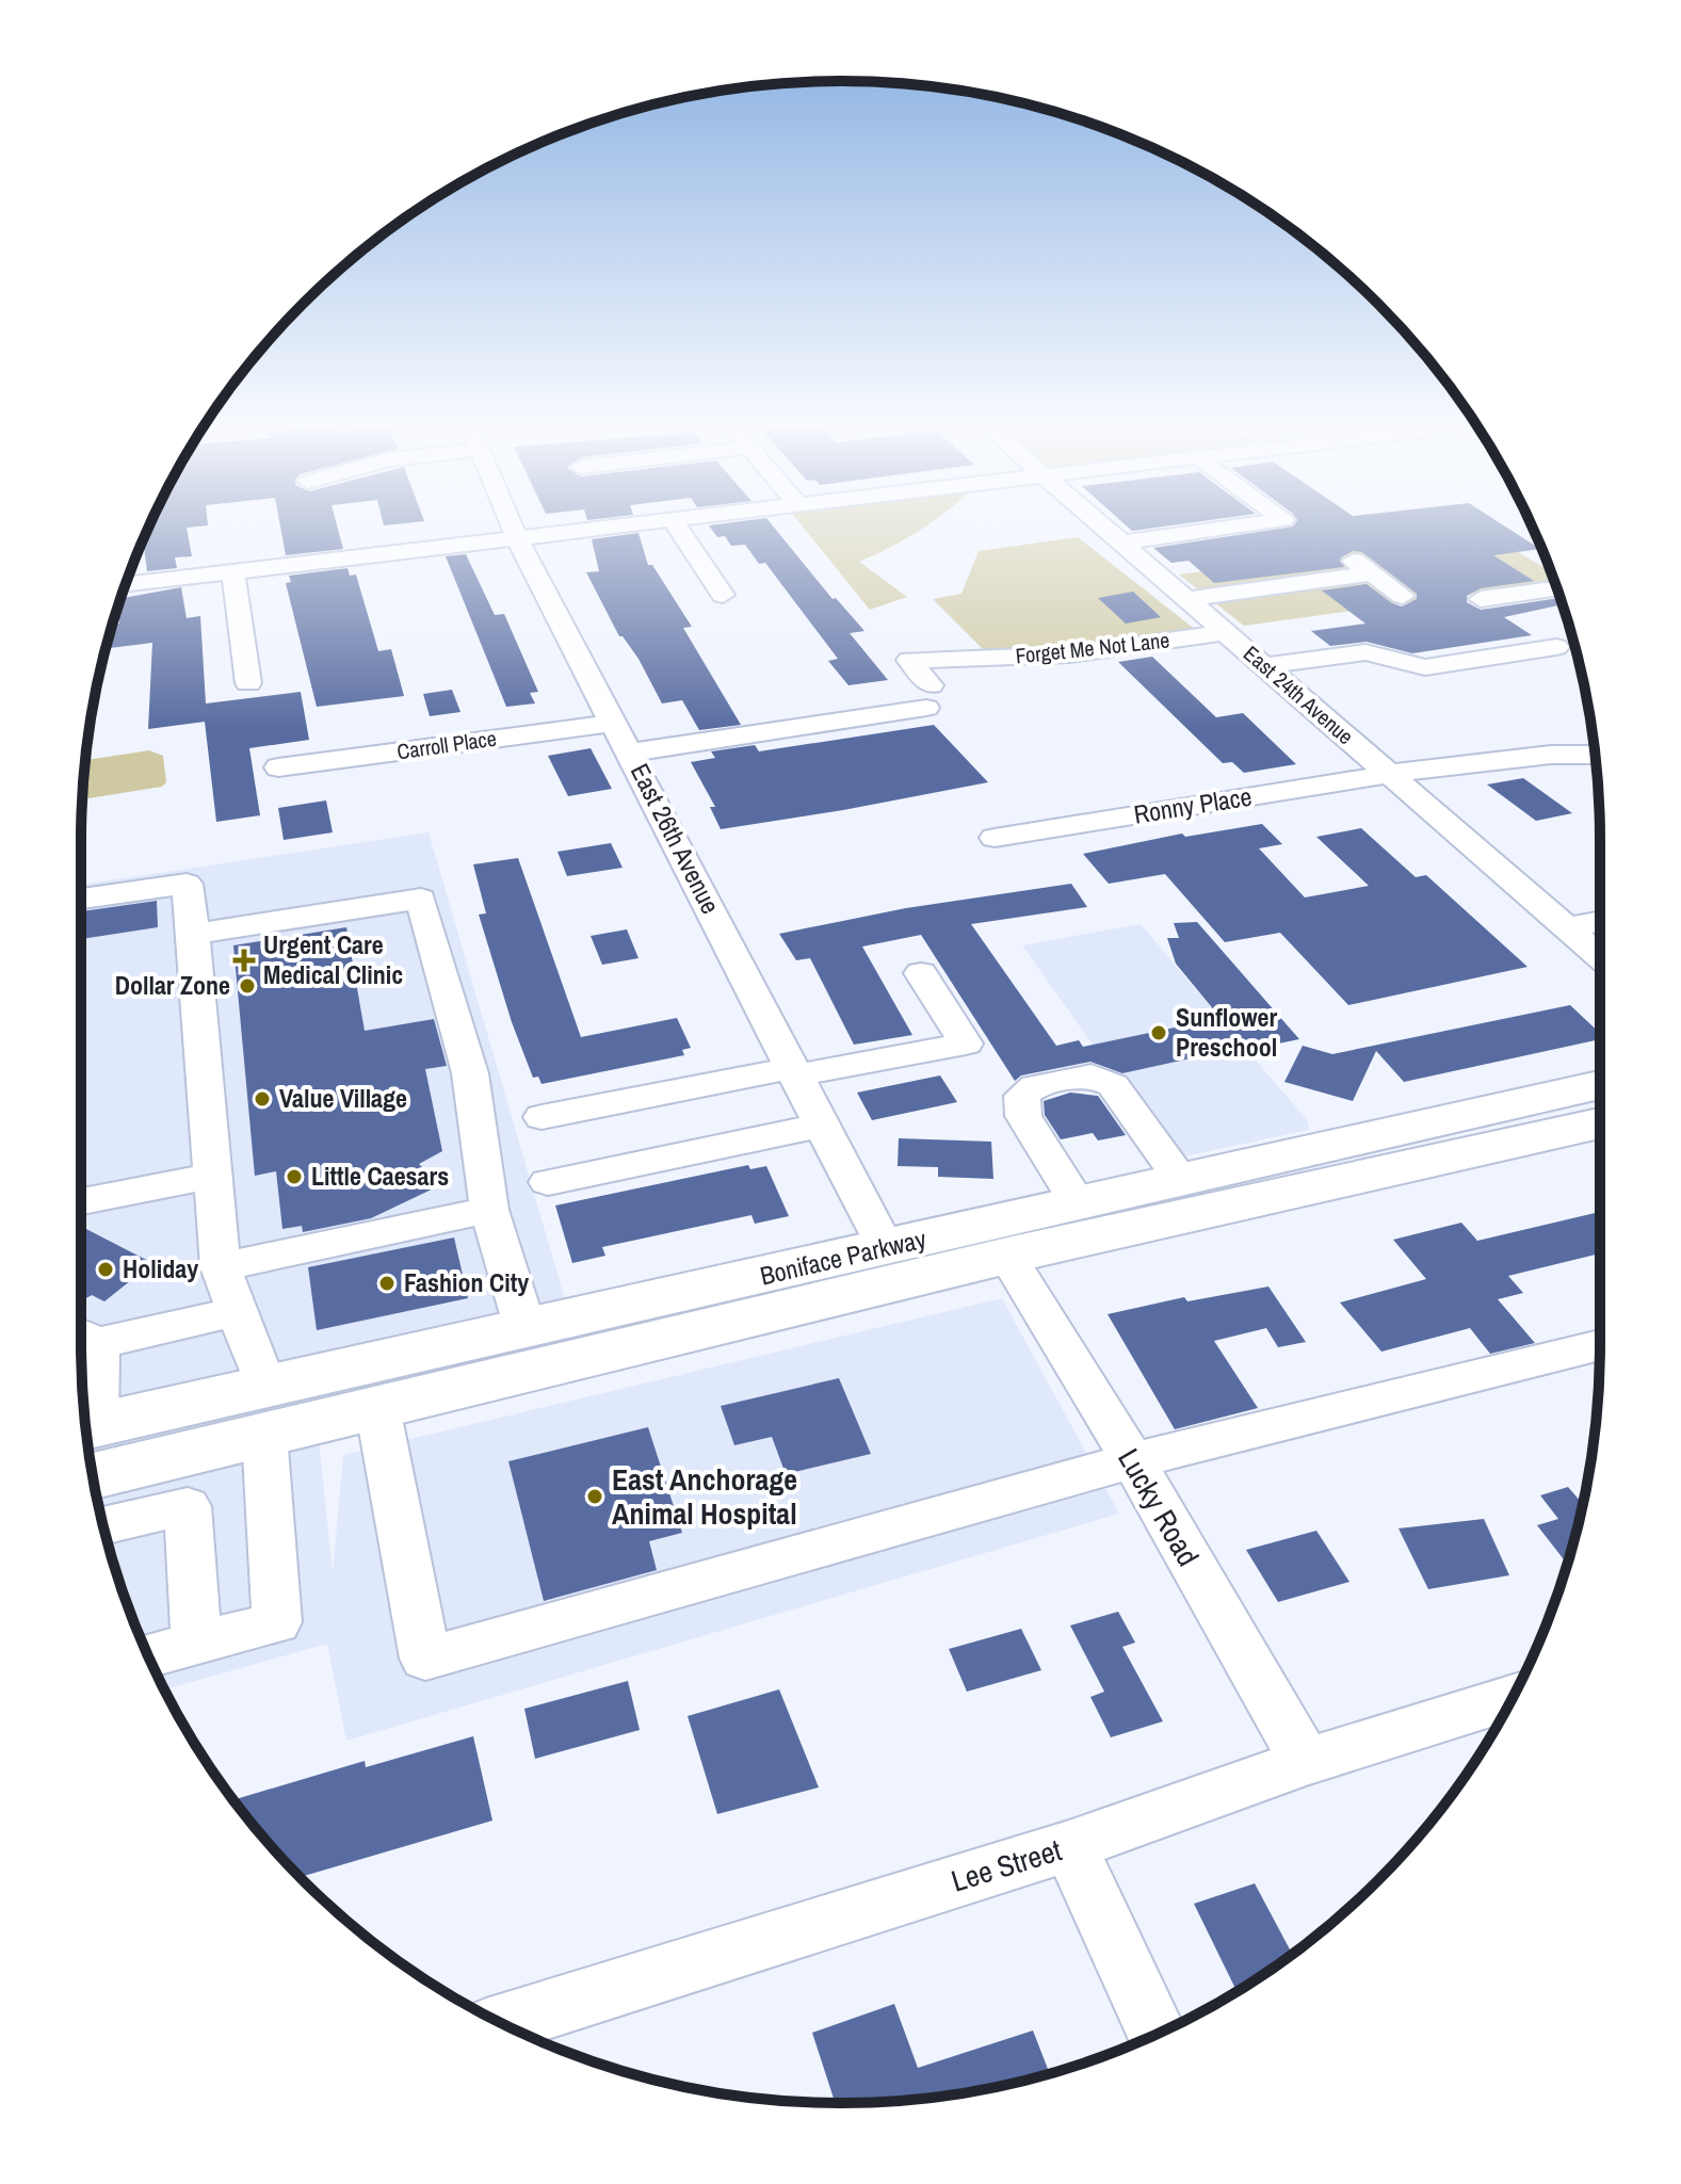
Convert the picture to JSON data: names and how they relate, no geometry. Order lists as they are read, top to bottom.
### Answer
{
  "streets": {
    "main road": ["Boniface Parkway"],
    "street": [
      "Forget Me Not Lane",
      "East 24th Avenue",
      "Carroll Place",
      "Ronny Place",
      "East 26th Avenue",
      "Lucky Road",
      "Lee Street"
    ]
  },
  "crossings": [
    ["Forget Me Not Lane", "East 24th Avenue"],
    ["Forget Me Not Lane", "East 26th Avenue"],
    ["East 24th Avenue", "Ronny Place"],
    ["Carroll Place", "East 26th Avenue"],
    ["East 26th Avenue", "Boniface Parkway"],
    ["Boniface Parkway", "Lucky Road"],
    ["Lucky Road", "Lee Street"]
  ],
  "places": {
    "health": ["Urgent Care Medical Clinic"],
    "other": [
      "Dollar Zone",
      "Sunflower Preschool",
      "Value Village",
      "Little Caesars",
      "Holiday",
      "Fashion City",
      "East Anchorage Animal Hospital"
    ]
  }
}
